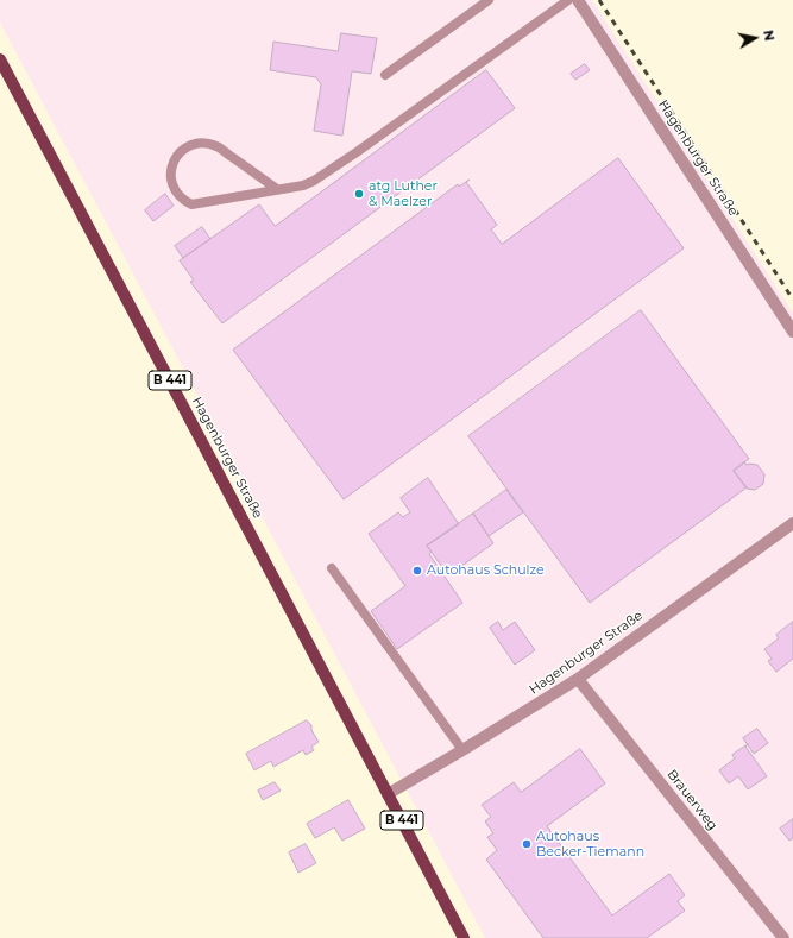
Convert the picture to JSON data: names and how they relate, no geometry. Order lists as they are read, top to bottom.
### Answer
{
  "streets": {
    "main road": ["Hagenburger Straße", "B 441"],
    "street": ["Brauerweg"]
  },
  "crossings": [
    ["Hagenburger Straße", "Brauerweg"]
  ],
  "places": ["atg Luther & Maelzer", "Autohaus Schulze", "Autohaus Becker-Tiemann"],
  "north": "right"
}
